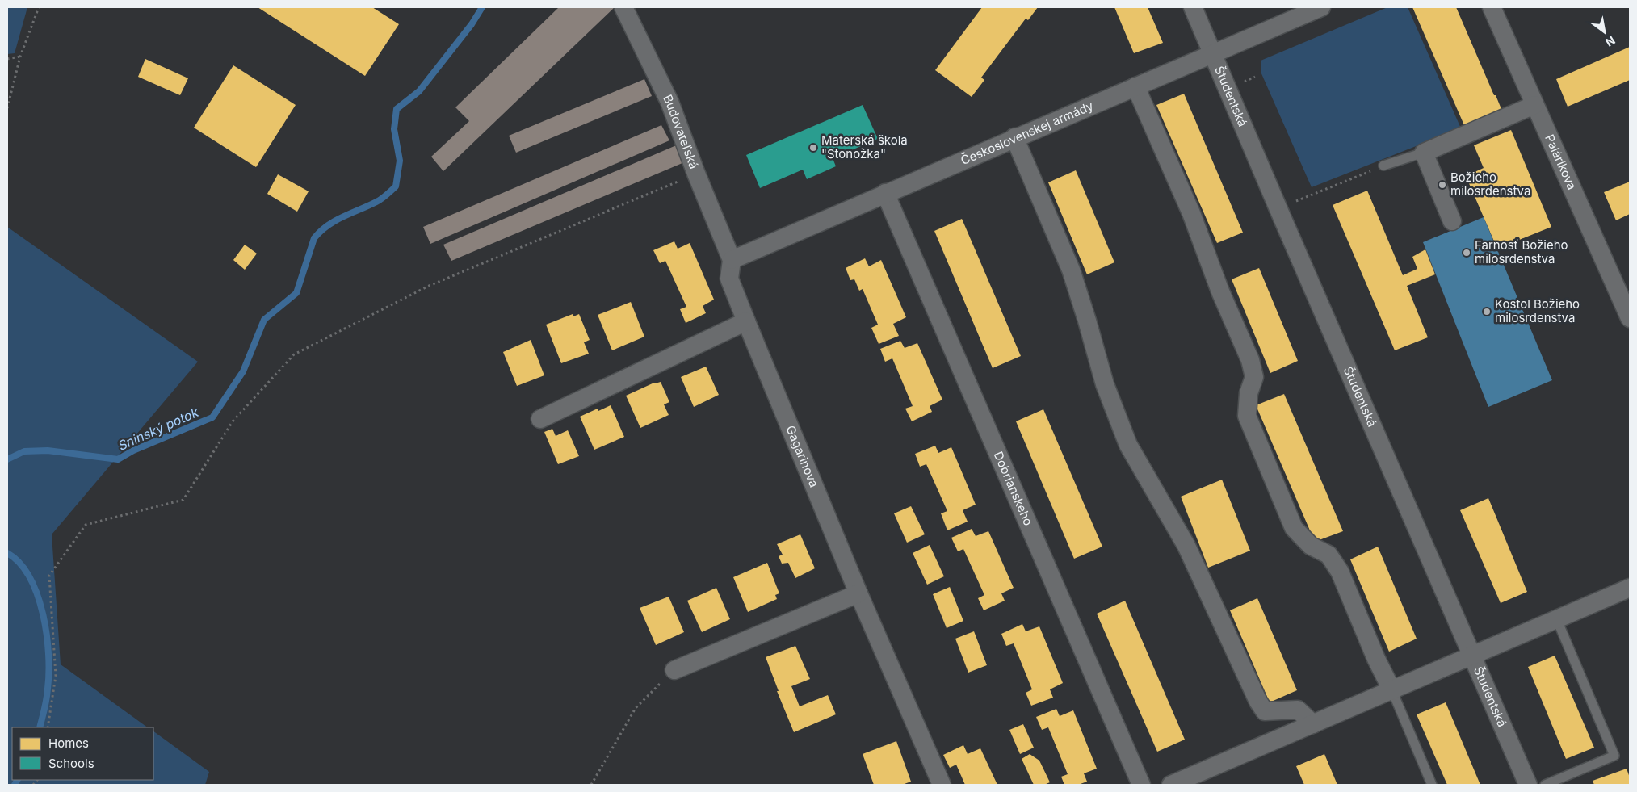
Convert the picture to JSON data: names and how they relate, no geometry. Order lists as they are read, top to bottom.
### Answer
{
  "streets": {
    "street": [
      "Študentská",
      "Budovateľská",
      "Československej armády",
      "Palárikova",
      "Gagarinova",
      "Dobrianskeho"
    ]
  },
  "crossings": [
    ["Študentská", "Československej armády"],
    ["Budovateľská", "Československej armády"],
    ["Budovateľská", "Gagarinova"],
    ["Československej armády", "Gagarinova"],
    ["Československej armády", "Dobrianskeho"]
  ],
  "water": ["Sninský potok"],
  "places": [
    "Materská škola \"Stonožka\"",
    "Božieho milosrdenstva",
    "Farnosť Božieho milosrdenstva",
    "Kostol Božieho milosrdenstva"
  ],
  "legend": ["Homes", "Schools"],
  "north": "bottom right"
}
